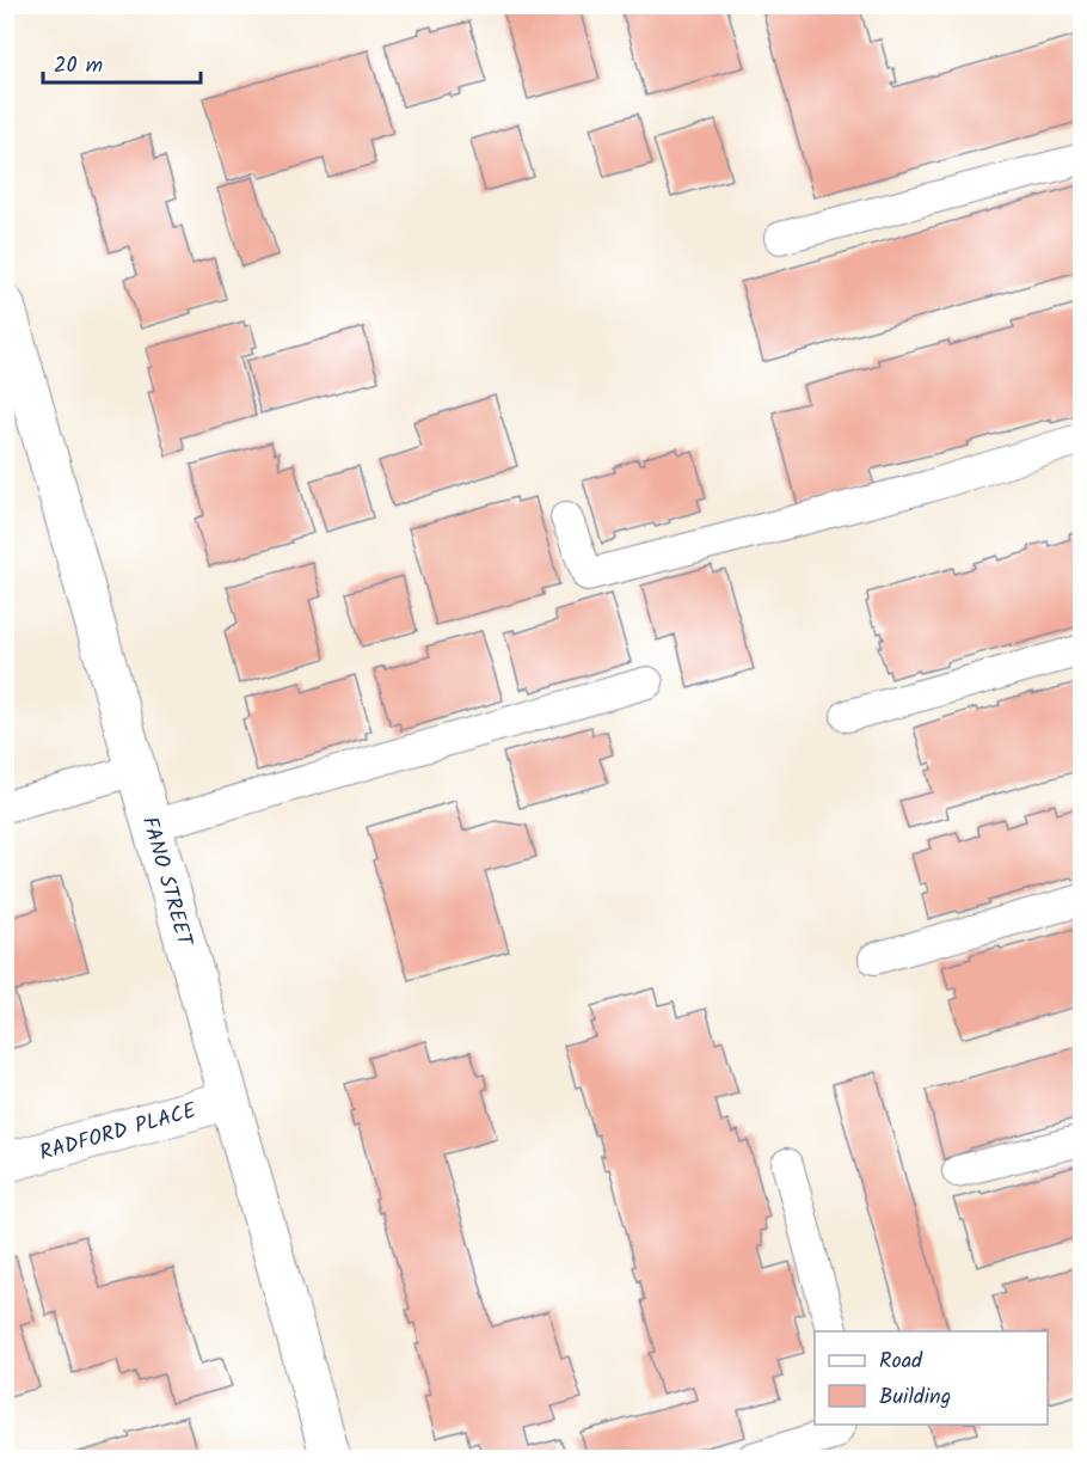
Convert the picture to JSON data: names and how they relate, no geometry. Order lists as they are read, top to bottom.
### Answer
{
  "streets": {
    "street": ["FANO STREET", "RADFORD PLACE"]
  },
  "crossings": [
    ["FANO STREET", "RADFORD PLACE"]
  ],
  "legend": ["Road", "Building"],
  "scale_bar": "20 m"
}
